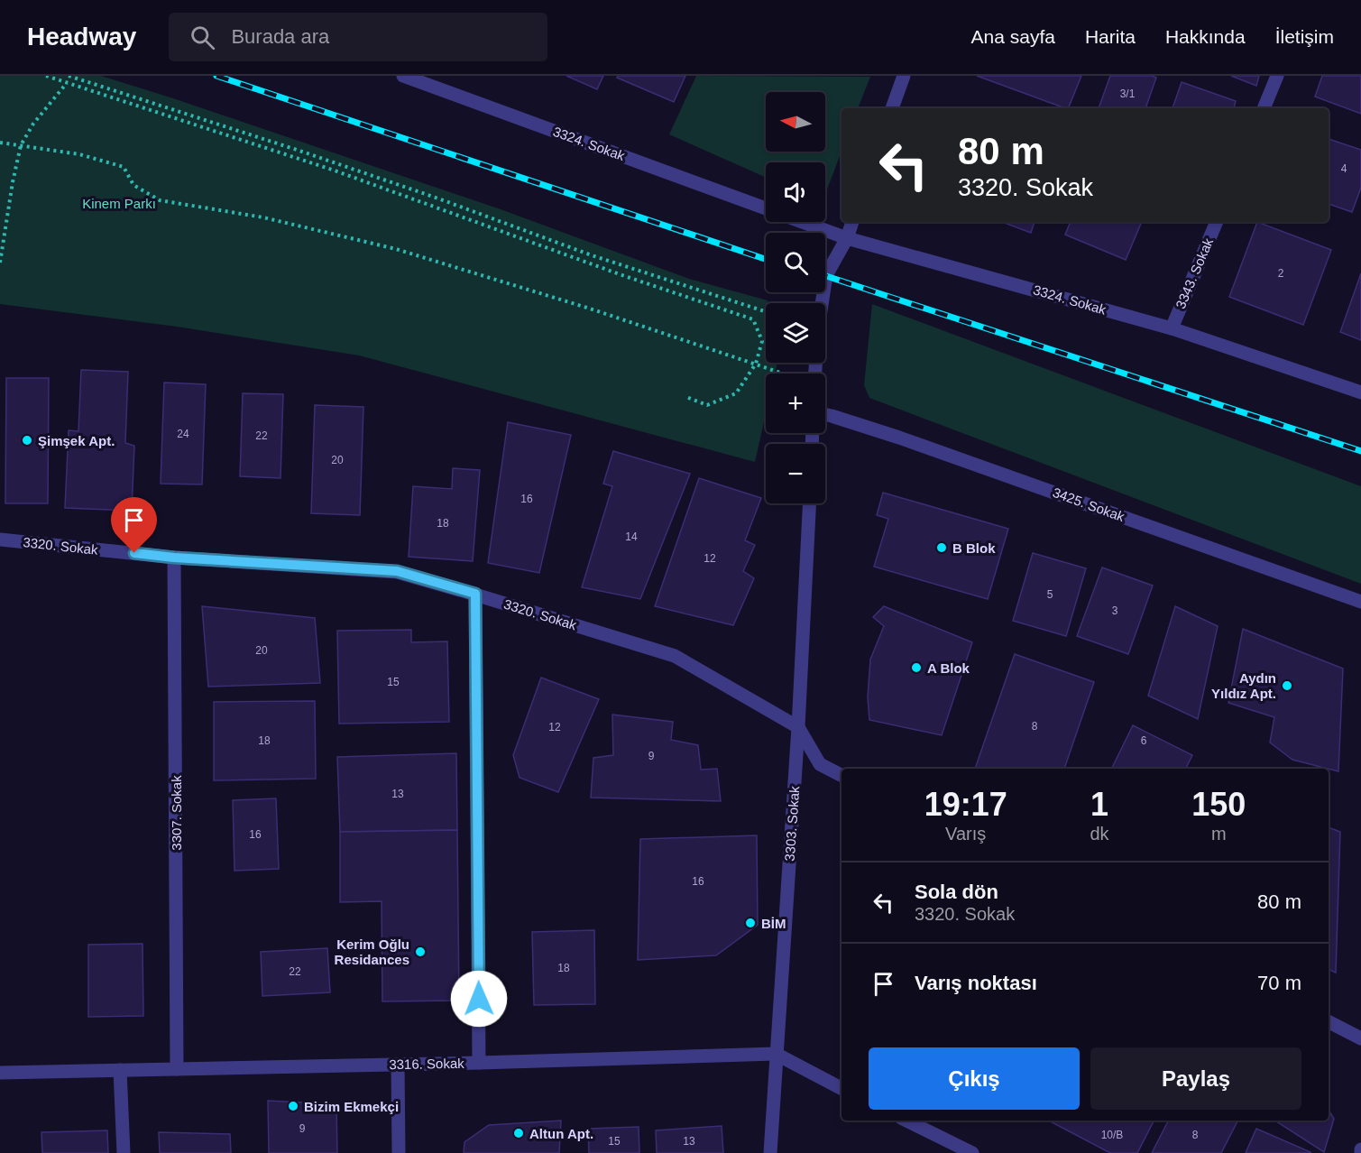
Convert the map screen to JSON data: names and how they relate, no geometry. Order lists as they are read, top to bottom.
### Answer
{
  "streets": {
    "street": [
      "3324. Sokak",
      "3343. Sokak",
      "3425. Sokak",
      "3320. Sokak",
      "3307. Sokak",
      "3303. Sokak",
      "3316. Sokak"
    ]
  },
  "crossings": [
    ["3324. Sokak", "3343. Sokak"],
    ["3320. Sokak", "3307. Sokak"],
    ["3320. Sokak", "3303. Sokak"],
    ["3307. Sokak", "3316. Sokak"],
    ["3303. Sokak", "3316. Sokak"]
  ],
  "parks": ["Kinem Parkı"],
  "places": [
    "Şimşek Apt.",
    "B Blok",
    "A Blok",
    "Aydın Yıldız Apt.",
    "BİM",
    "Kerim Oğlu Residances",
    "Bizim Ekmekçi",
    "Altun Apt."
  ],
  "house_numbers": [
    "3/1",
    "4",
    "2",
    "24",
    "22",
    "20",
    "16",
    "18",
    "14",
    "12",
    "5",
    "3",
    "20",
    "15",
    "8",
    "12",
    "18",
    "6",
    "9",
    "13",
    "16",
    "16",
    "18",
    "22",
    "9",
    "10/B",
    "8",
    "15",
    "13"
  ],
  "north": "left",
  "page": {
    "header": "Headway",
    "search": "Burada ara",
    "nav": [
      "Ana sayfa",
      "Harita",
      "Hakkında",
      "İletişim"
    ],
    "map_buttons": ["+", "−"],
    "turn": ["80 m", "3320. Sokak"],
    "eta": [
      "19:17",
      "Varış",
      "1",
      "dk",
      "150",
      "m"
    ],
    "list": [
      {
        "name": "Sola dön",
        "note": "3320. Sokak",
        "value": "80 m"
      },
      {
        "name": "Varış noktası",
        "value": "70 m"
      }
    ],
    "buttons": ["Çıkış", "Paylaş"]
  }
}
